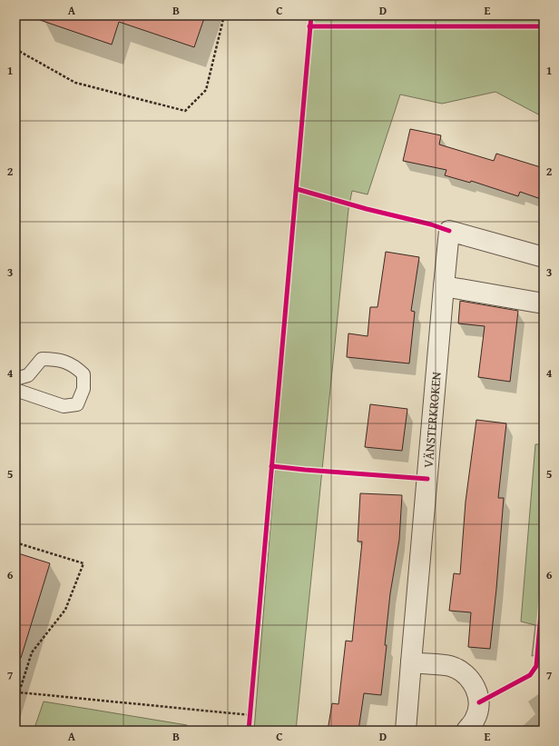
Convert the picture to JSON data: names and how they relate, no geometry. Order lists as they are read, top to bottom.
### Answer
{
  "streets": {
    "street": ["VÄNSTERKROKEN"]
  },
  "grid": {
    "columns": [
      "A",
      "B",
      "C",
      "D",
      "E"
    ],
    "rows": [
      "1",
      "2",
      "3",
      "4",
      "5",
      "6",
      "7"
    ]
  }
}
